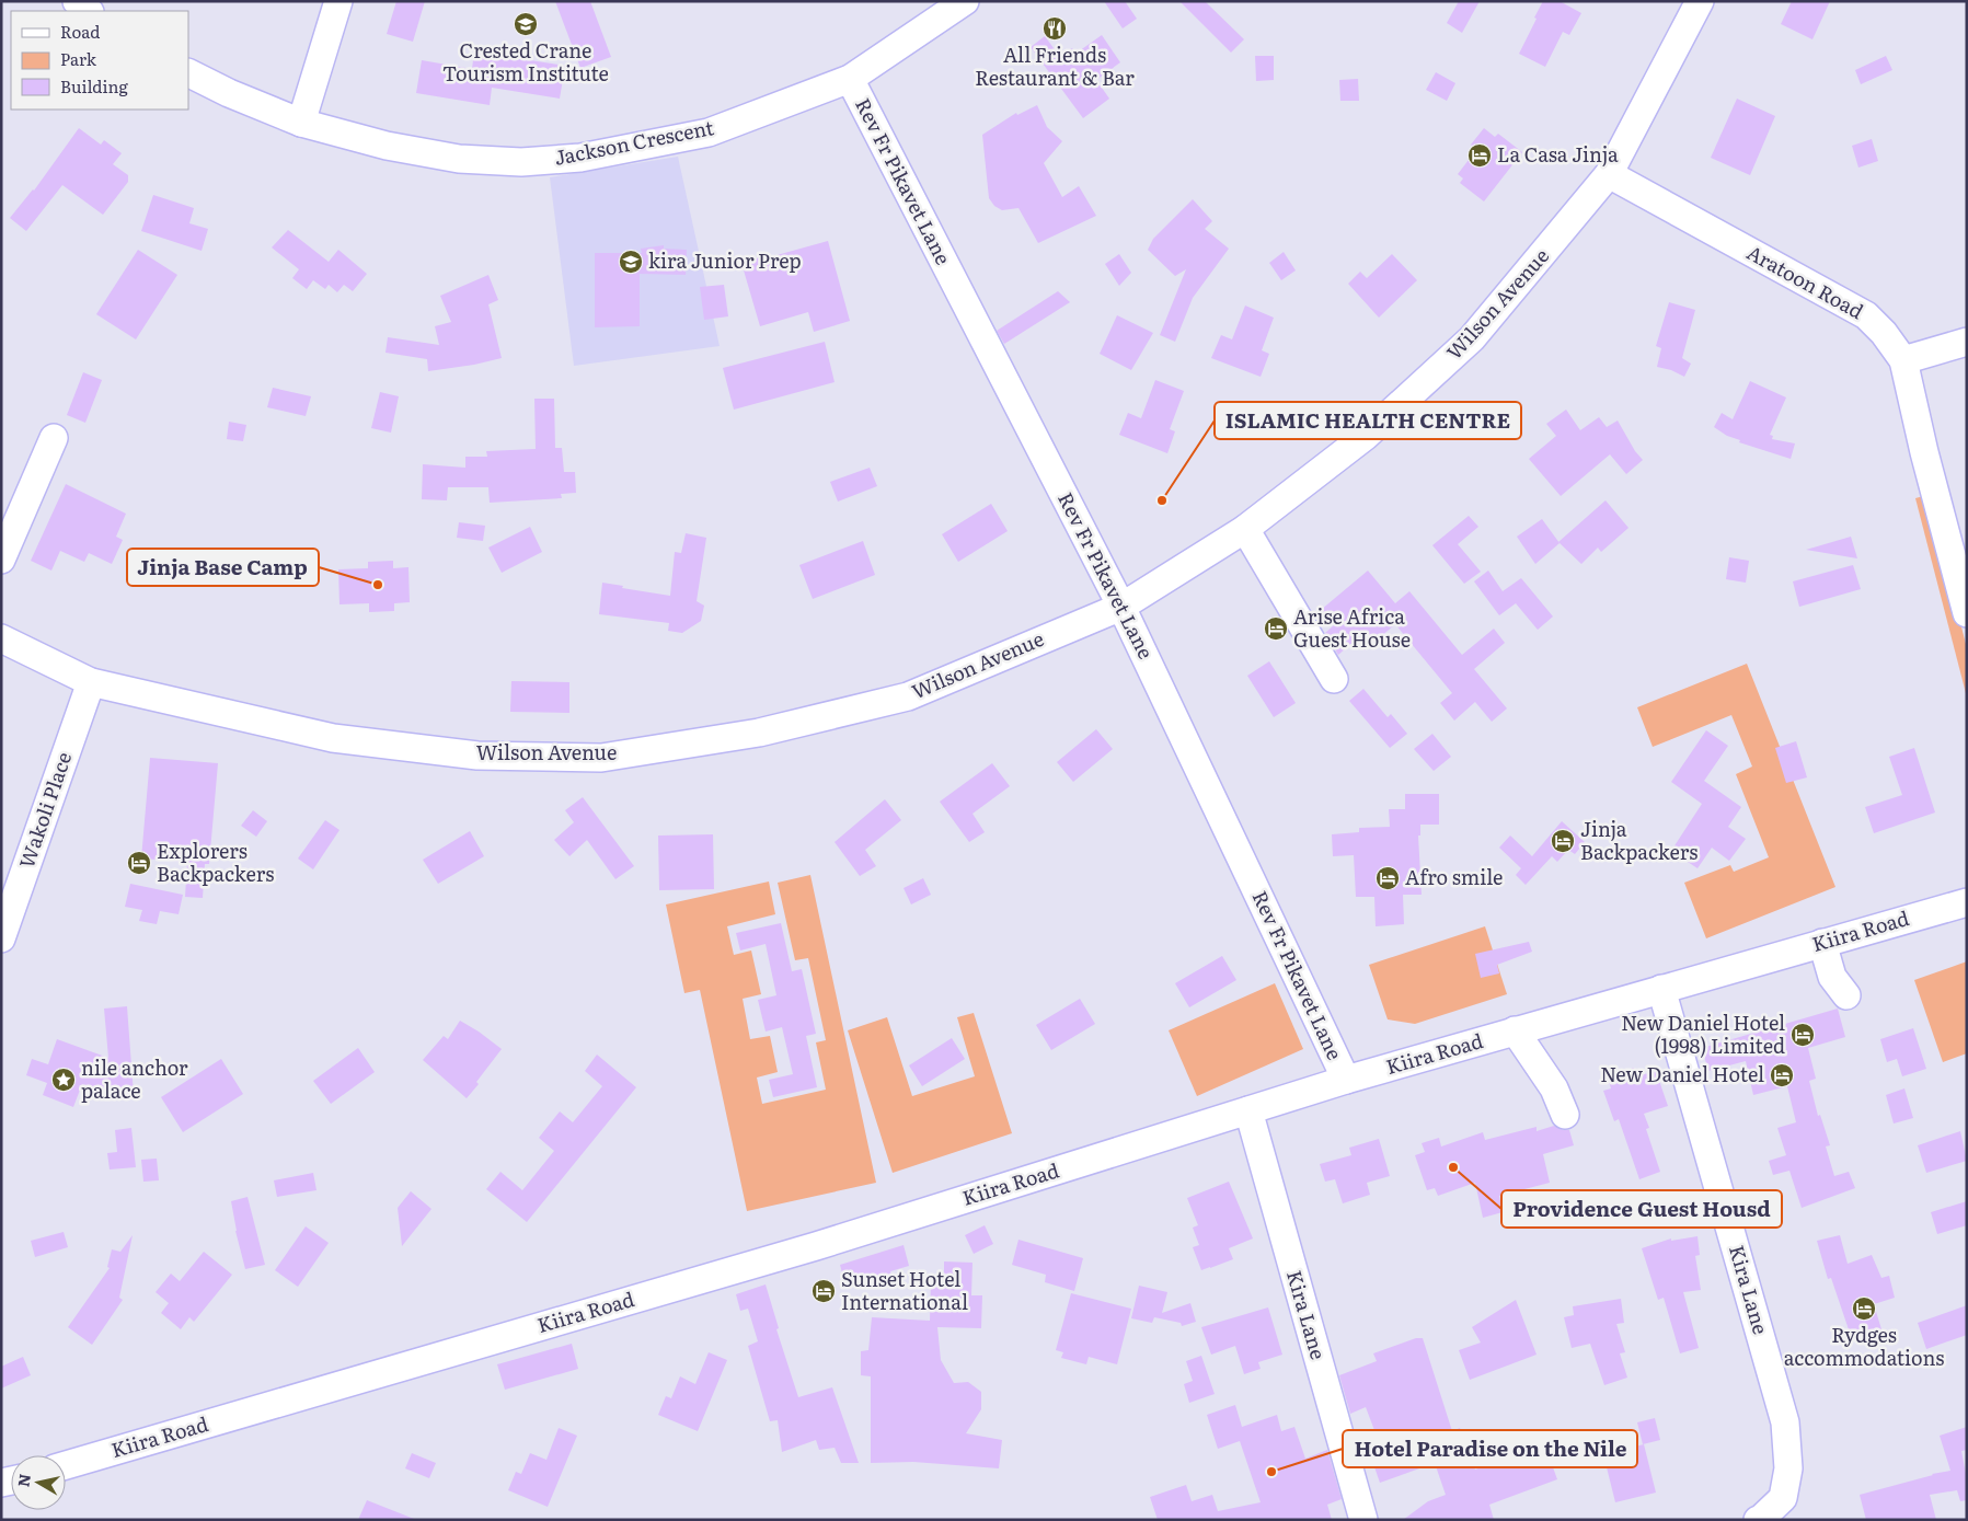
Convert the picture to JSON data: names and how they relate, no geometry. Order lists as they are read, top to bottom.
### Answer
{
  "streets": {
    "street": [
      "Jackson Crescent",
      "Rev Fr Pikavet Lane",
      "Aratoon Road",
      "Wilson Avenue",
      "Wakoli Place",
      "Kiira Road",
      "Kira Lane"
    ]
  },
  "crossings": [
    ["Jackson Crescent", "Rev Fr Pikavet Lane"],
    ["Rev Fr Pikavet Lane", "Wilson Avenue"],
    ["Rev Fr Pikavet Lane", "Kiira Road"],
    ["Aratoon Road", "Wilson Avenue"],
    ["Wilson Avenue", "Wakoli Place"],
    ["Kiira Road", "Kira Lane"]
  ],
  "places": {
    "school or university": ["Crested Crane Tourism Institute", "kira Junior Prep"],
    "restaurant": ["All Friends Restaurant & Bar"],
    "hotel": [
      "La Casa Jinja",
      "Arise Africa Guest House",
      "Jinja Backpackers",
      "Explorers Backpackers",
      "Afro smile",
      "New Daniel Hotel (1998) Limited",
      "New Daniel Hotel",
      "Sunset Hotel International",
      "Rydges accommodations"
    ],
    "other": [
      "ISLAMIC HEALTH CENTRE",
      "Jinja Base Camp",
      "Providence Guest Housd",
      "Hotel Paradise on the Nile"
    ],
    "place": ["nile anchor palace"]
  },
  "legend": ["Road", "Park", "Building"],
  "north": "left"
}
